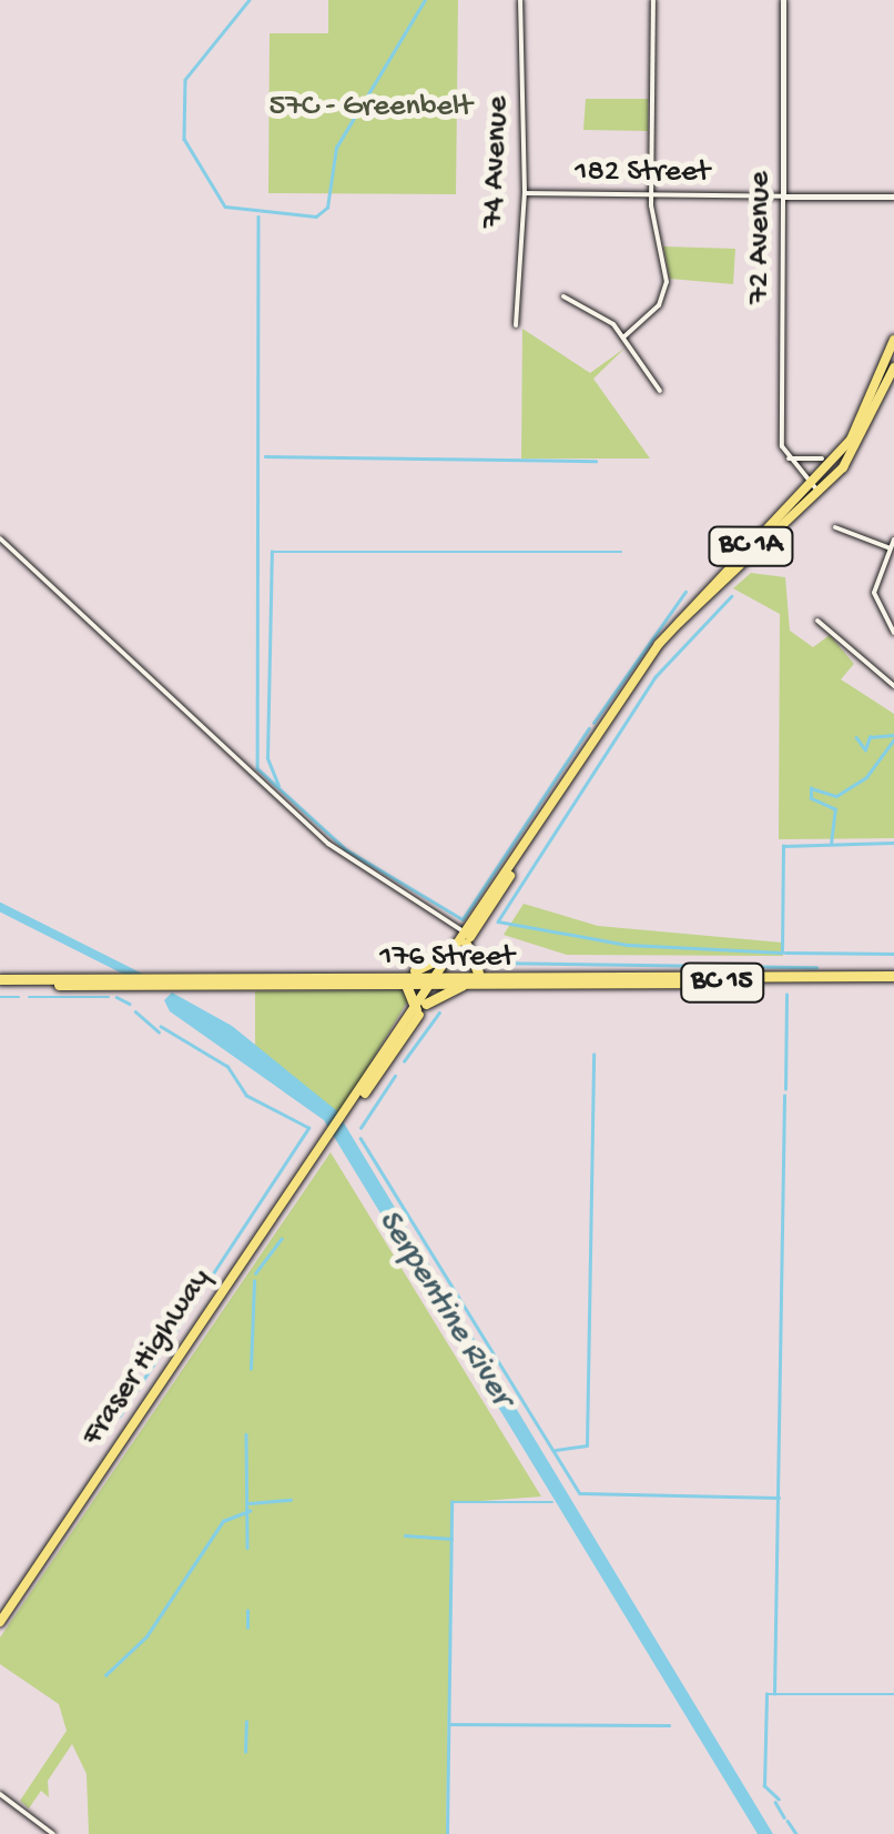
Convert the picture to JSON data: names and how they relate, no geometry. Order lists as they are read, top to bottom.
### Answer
{
  "streets": {
    "highway": ["176 Street", "BC 15"],
    "main road": ["BC 1A", "Fraser Highway"],
    "street": ["74 Avenue", "182 Street", "72 Avenue"]
  },
  "crossings": [
    ["74 Avenue", "182 Street"],
    ["182 Street", "72 Avenue"],
    ["176 Street", "BC 15"],
    ["176 Street", "Fraser Highway"]
  ],
  "water": ["Serpentine River"],
  "parks": ["57C - Greenbelt"]
}
